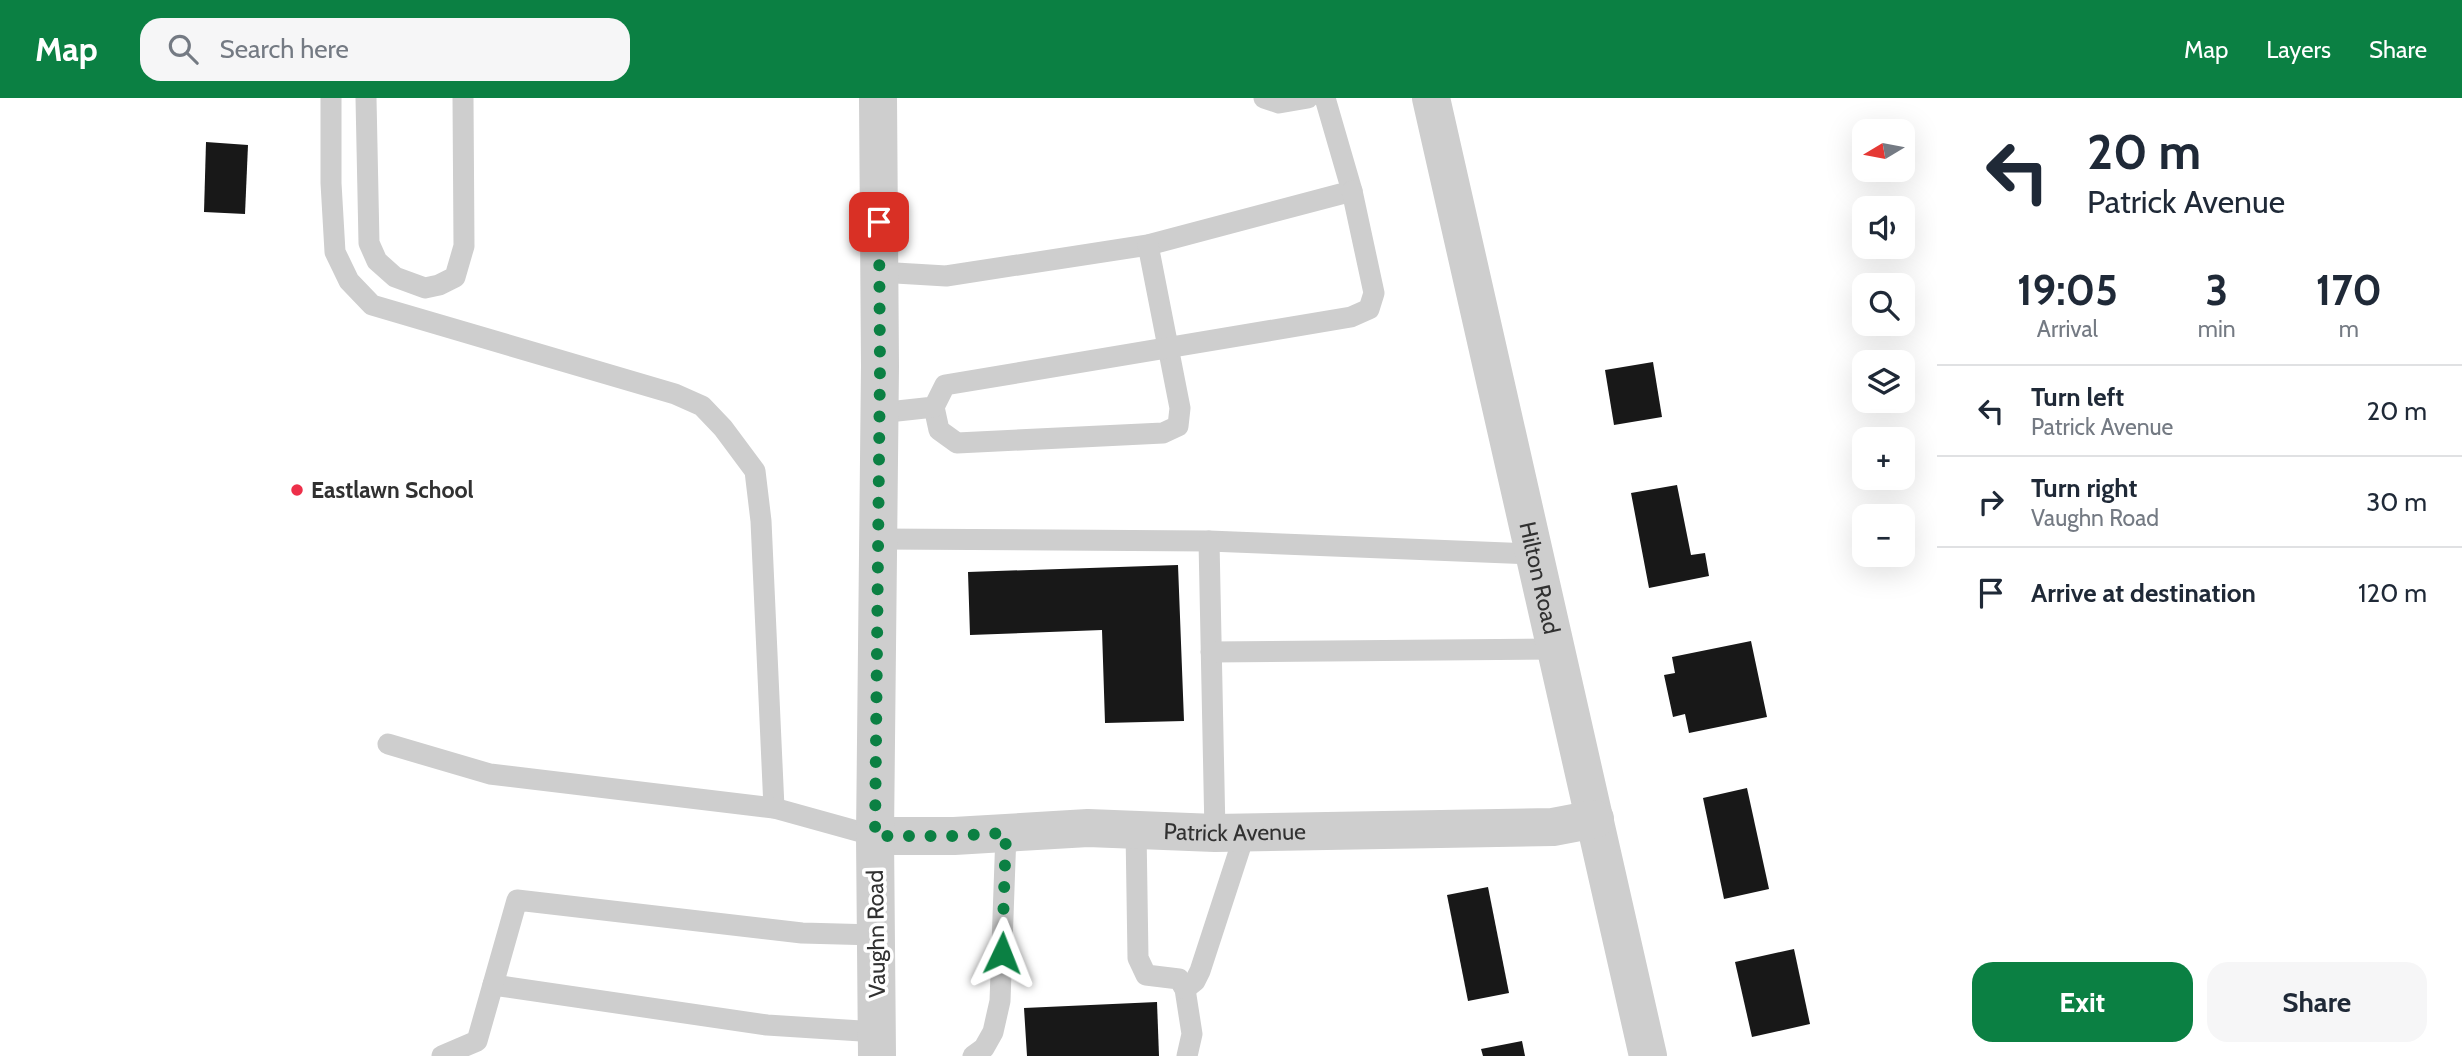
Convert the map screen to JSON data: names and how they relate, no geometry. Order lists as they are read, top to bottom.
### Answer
{
  "streets": {
    "street": ["Hilton Road", "Patrick Avenue", "Vaughn Road"]
  },
  "crossings": [
    ["Hilton Road", "Patrick Avenue"],
    ["Patrick Avenue", "Vaughn Road"]
  ],
  "places": ["Eastlawn School"],
  "north": "left",
  "page": {
    "header": "Map",
    "search": "Search here",
    "nav": ["Map", "Layers", "Share"],
    "turn": ["20 m", "Patrick Avenue"],
    "map_buttons": ["+", "−"],
    "eta": [
      "19:05",
      "Arrival",
      "3",
      "min",
      "170",
      "m"
    ],
    "list": [
      {
        "name": "Turn left",
        "note": "Patrick Avenue",
        "value": "20 m"
      },
      {
        "name": "Turn right",
        "note": "Vaughn Road",
        "value": "30 m"
      },
      {
        "name": "Arrive at destination",
        "value": "120 m"
      }
    ],
    "buttons": ["Exit", "Share"]
  }
}
